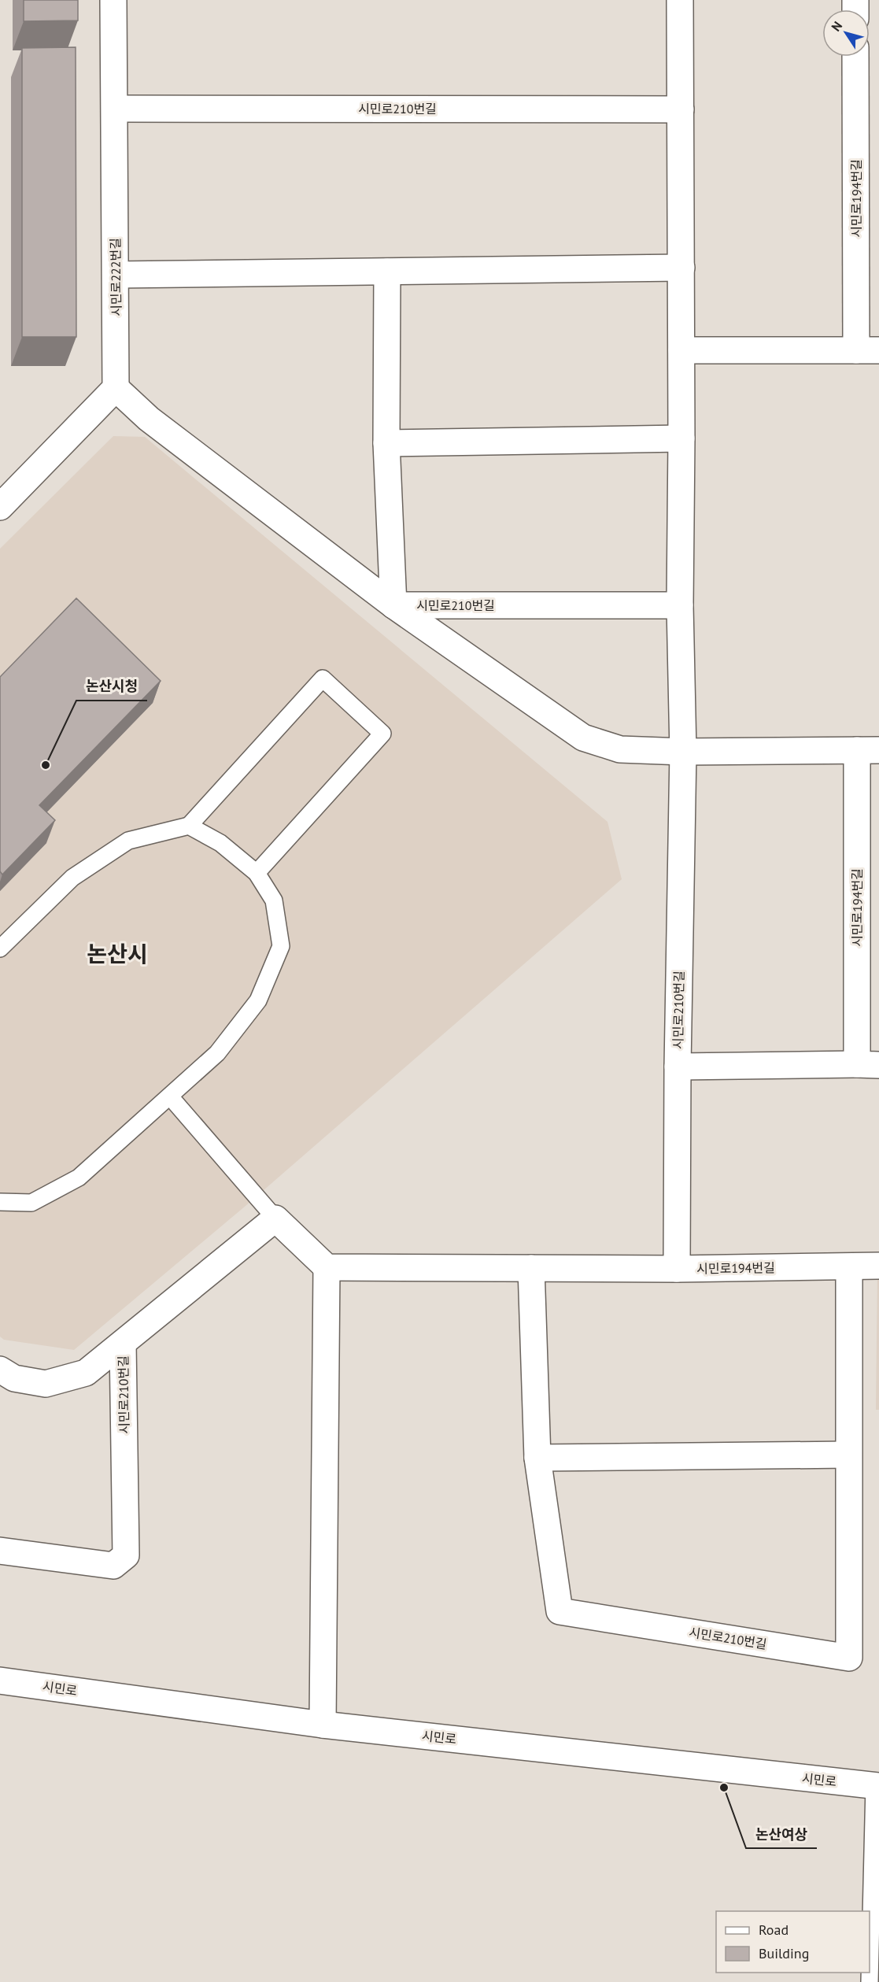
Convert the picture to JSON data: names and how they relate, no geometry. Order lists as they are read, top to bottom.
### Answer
{
  "streets": {
    "street": [
      "시민로210번길",
      "시민로194번길",
      "시민로222번길",
      "시민로"
    ]
  },
  "crossings": [
    ["시민로210번길", "시민로194번길"],
    ["시민로210번길", "시민로222번길"]
  ],
  "districts": ["논산시"],
  "places": ["논산시청", "논산여상"],
  "legend": ["Road", "Building"],
  "north": "top left"
}
